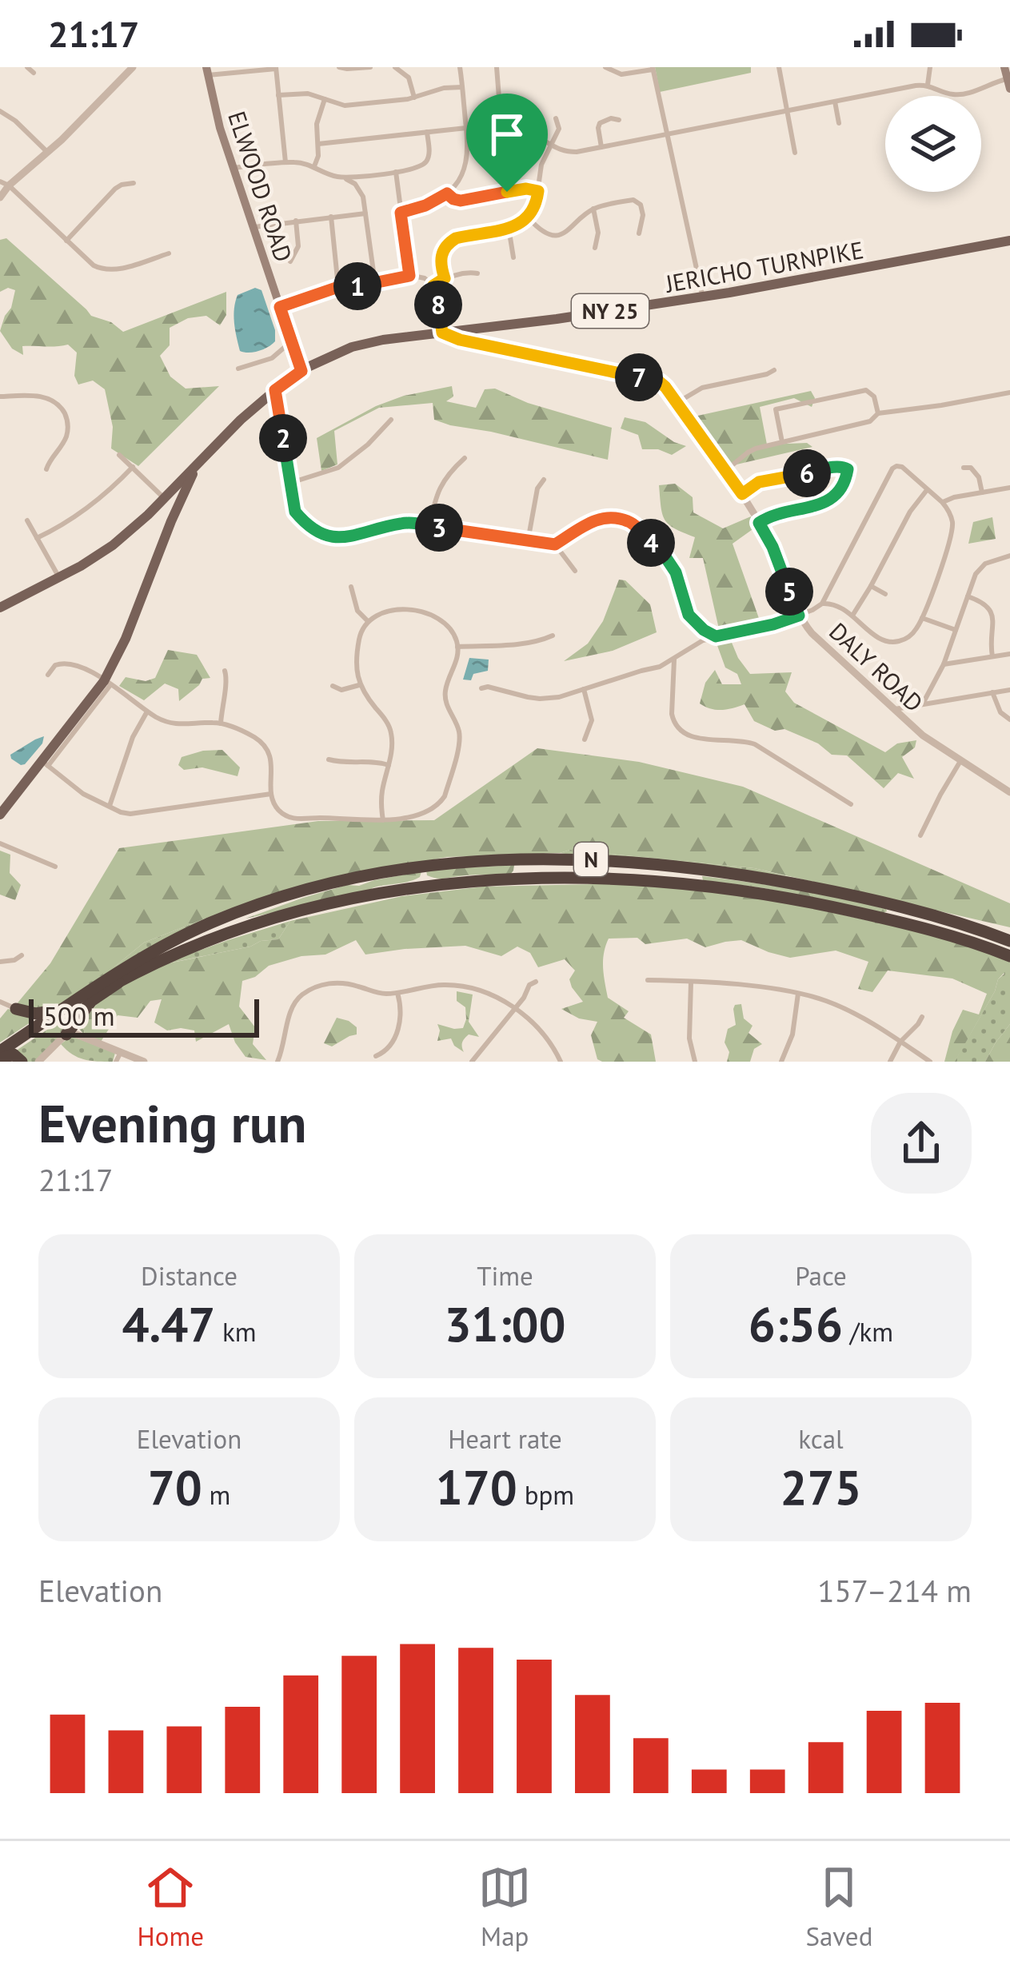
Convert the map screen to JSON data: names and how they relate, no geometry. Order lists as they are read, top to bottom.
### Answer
{
  "streets": {
    "highway": ["N"],
    "main road": ["ELWOOD ROAD", "JERICHO TURNPIKE", "NY 25"],
    "street": ["DALY ROAD"]
  },
  "crossings": [
    ["ELWOOD ROAD", "JERICHO TURNPIKE"],
    ["ELWOOD ROAD", "NY 25"],
    ["JERICHO TURNPIKE", "NY 25"],
    ["JERICHO TURNPIKE", "DALY ROAD"]
  ],
  "scale_bar": "500 m",
  "page": {
    "status": "21:17",
    "pins": [
      "1",
      "8",
      "7",
      "2",
      "6",
      "3",
      "4",
      "5"
    ],
    "scale": "500 m",
    "heading": ["Evening run", "21:17"],
    "stats": [
      ["Distance", "4.47 km"],
      ["Time", "31:00"],
      ["Pace", "6:56 /km"],
      ["Elevation", "70 m"],
      ["Heart rate", "170 bpm"],
      ["kcal", "275"]
    ],
    "chart": ["Elevation", "157–214 m"],
    "tabs": ["Home", "Map", "Saved"]
  }
}
